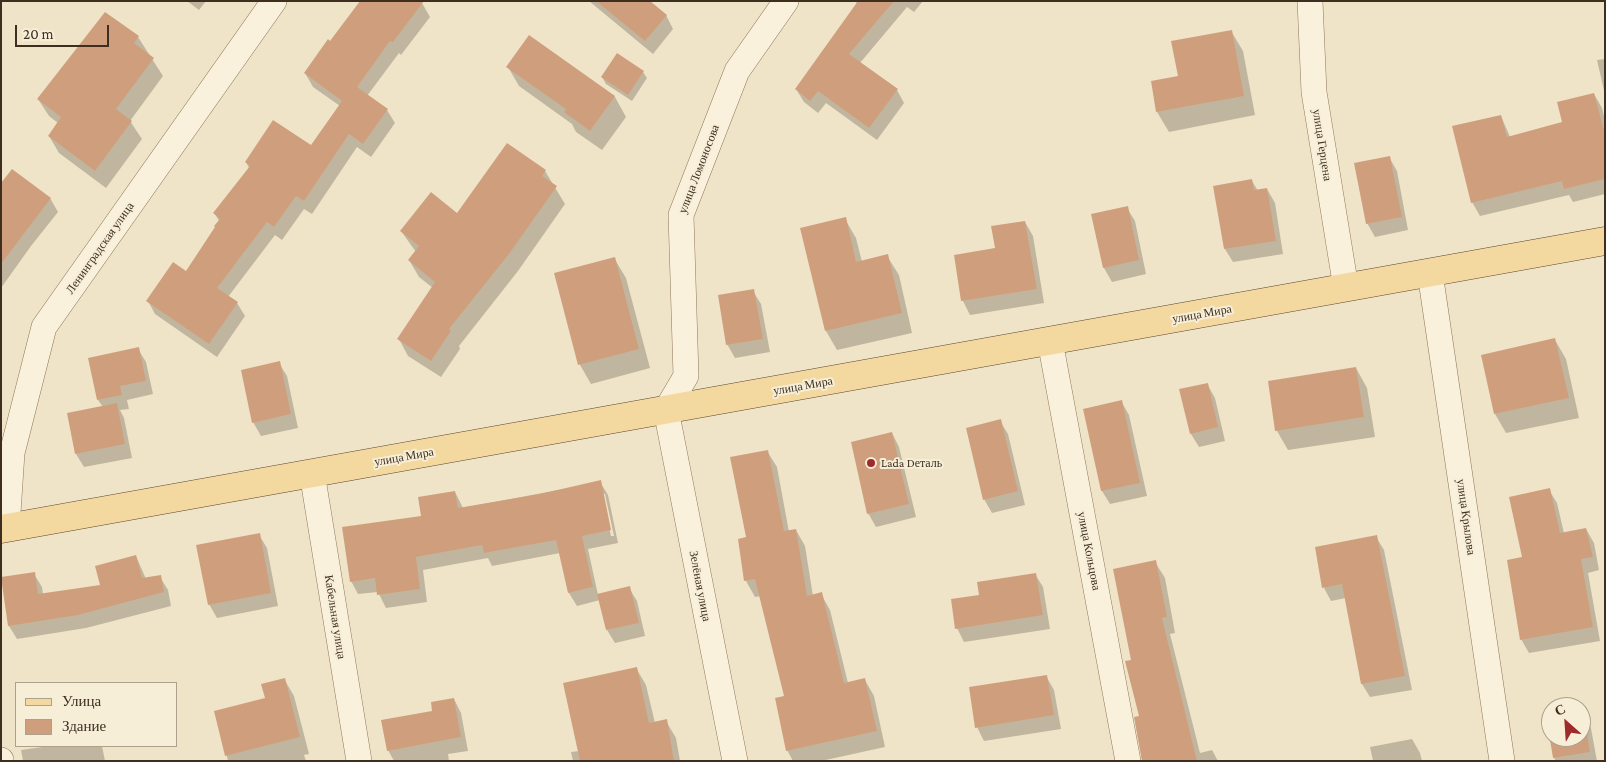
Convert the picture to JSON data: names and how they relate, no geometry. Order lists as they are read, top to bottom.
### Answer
{
  "streets": {
    "main road": ["улица Мира"],
    "street": [
      "улица Герцена",
      "улица Ломоносова",
      "Ленинградская улица",
      "улица Крылова",
      "улица Кольцова",
      "Зелёная улица",
      "Кабельная улица"
    ]
  },
  "crossings": [
    ["улица Герцена", "улица Мира"],
    ["улица Ломоносова", "улица Мира"],
    ["улица Ломоносова", "Зелёная улица"],
    ["Ленинградская улица", "улица Мира"],
    ["улица Мира", "улица Крылова"],
    ["улица Мира", "улица Кольцова"],
    ["улица Мира", "Зелёная улица"],
    ["улица Мира", "Кабельная улица"]
  ],
  "places": ["Lada Dеталь"],
  "legend": ["Улица", "Здание"],
  "scale_bar": "20 m",
  "north": "top left"
}
